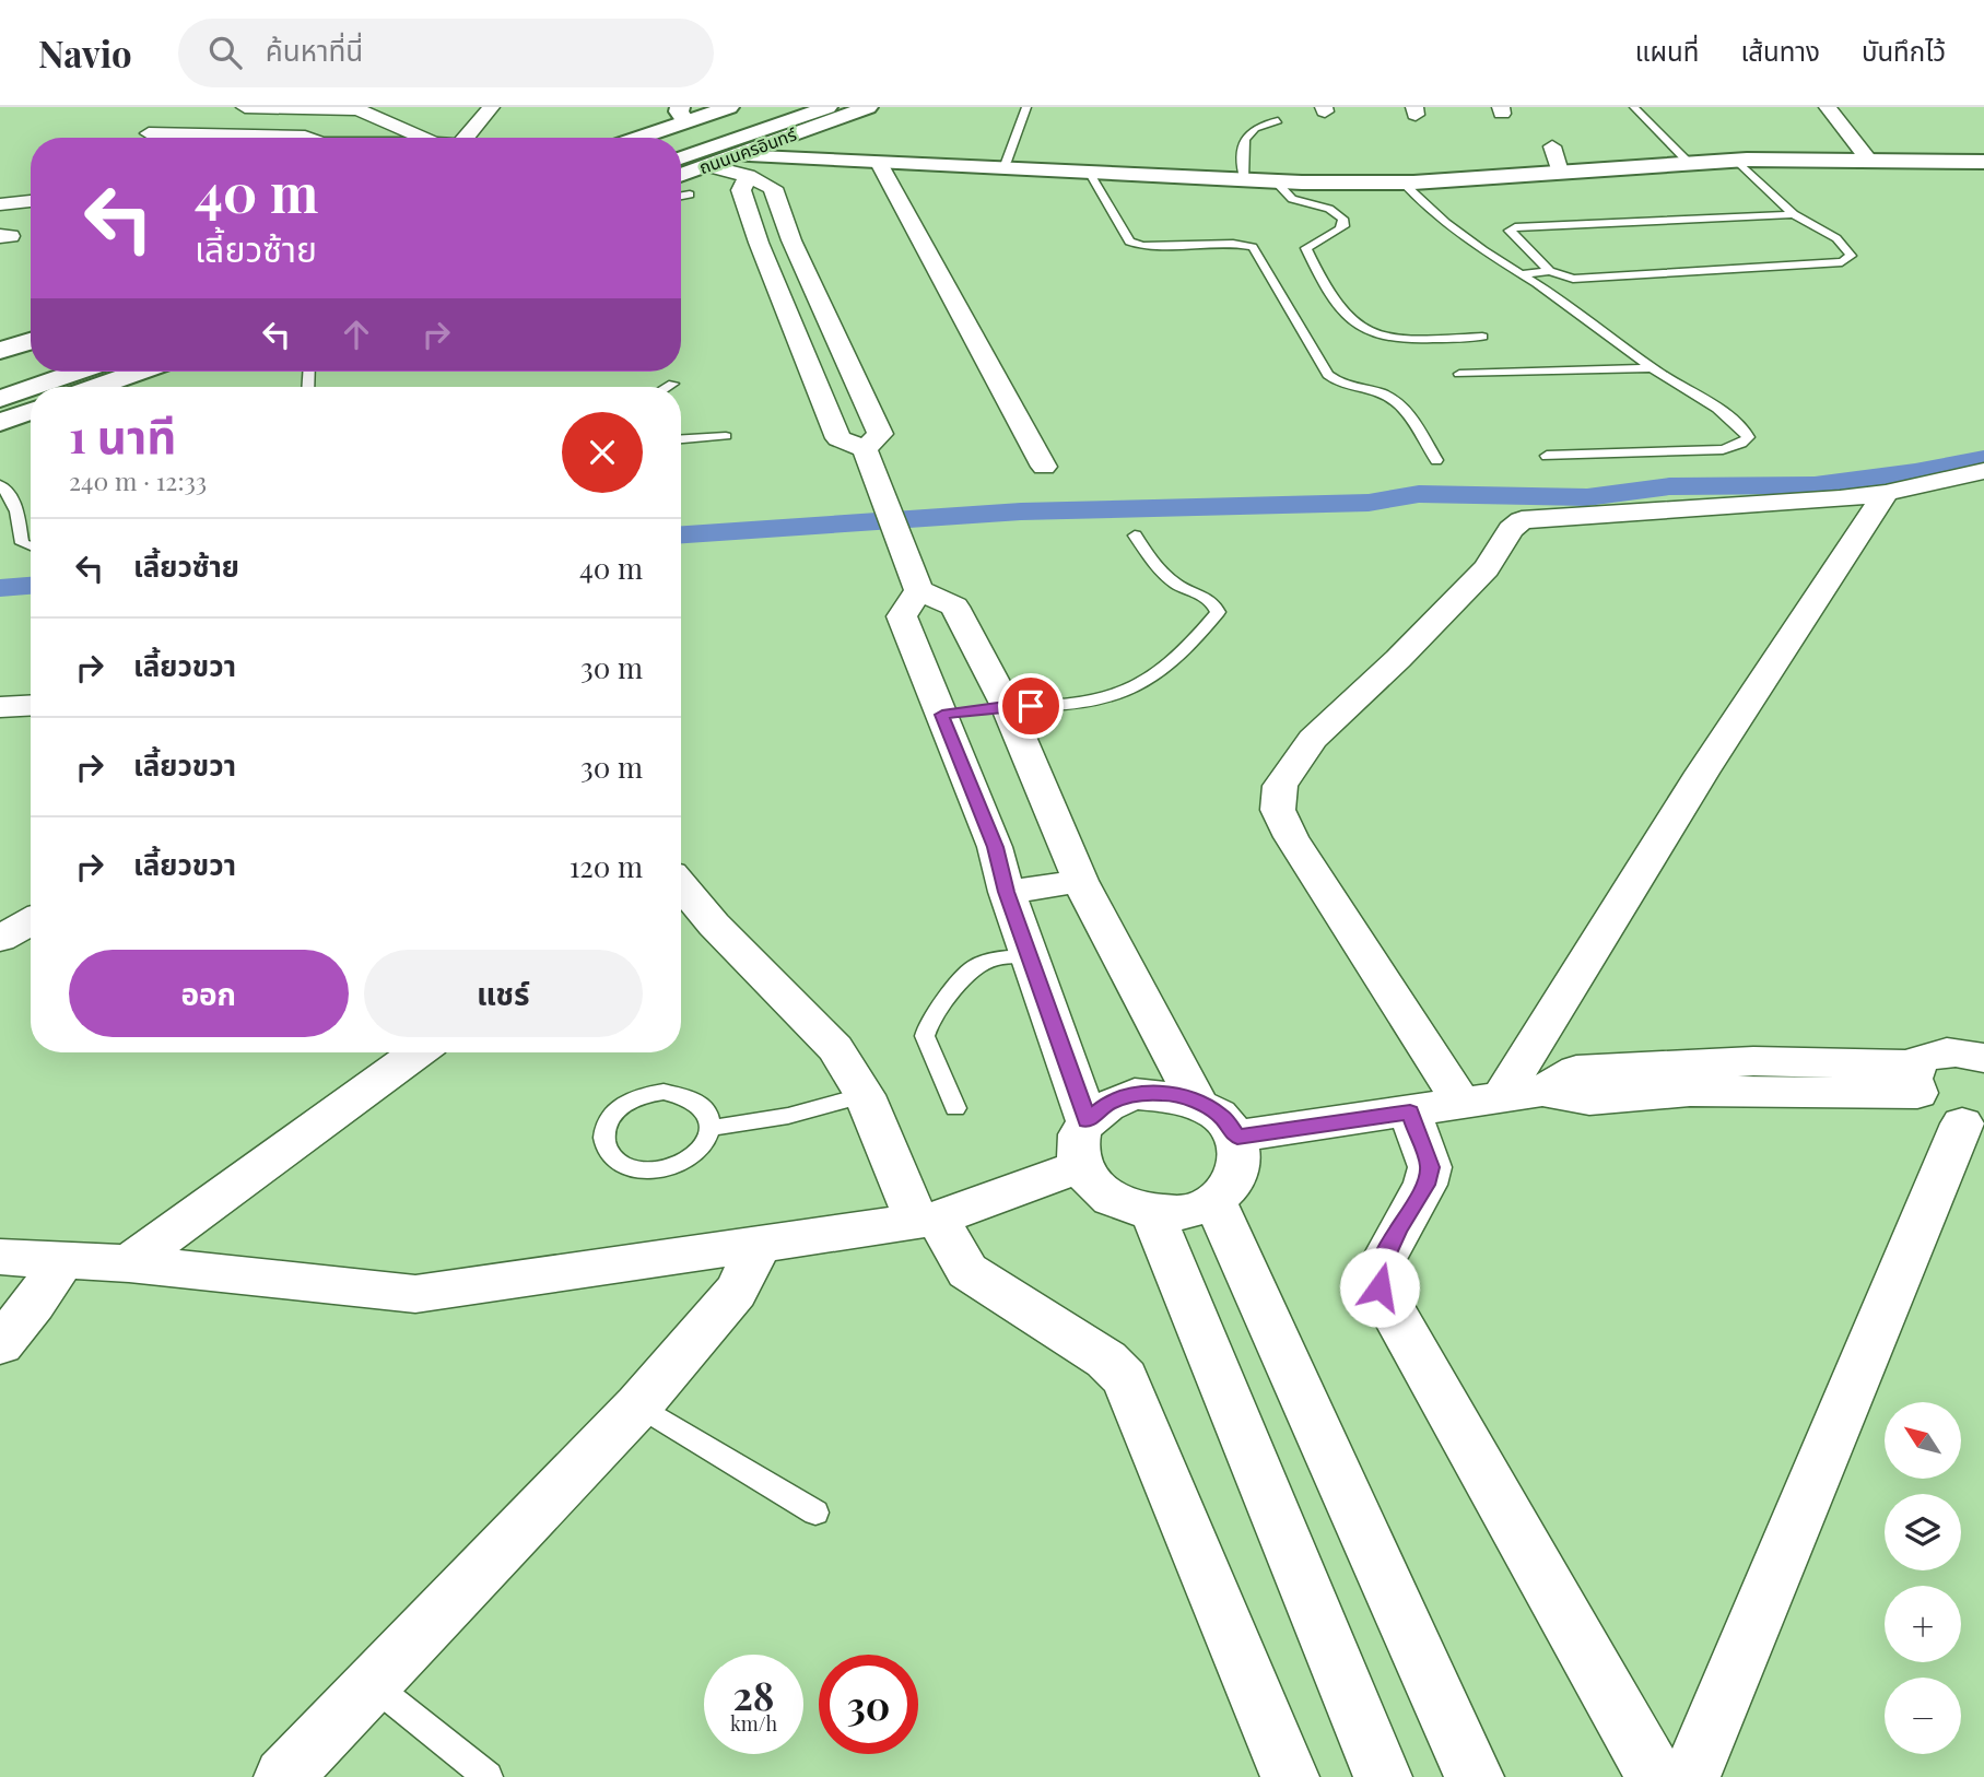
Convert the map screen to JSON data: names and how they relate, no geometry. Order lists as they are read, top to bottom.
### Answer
{
  "streets": {
    "street": ["ถนนนครอินทร์"]
  },
  "north": "top left",
  "page": {
    "header": "Navio",
    "search": "ค้นหาที่นี่",
    "nav": ["แผนที่", "เส้นทาง", "บันทึกไว้"],
    "turn": ["40 m", "เลี้ยวซ้าย"],
    "heading": ["1 นาที", "240 m · 12:33"],
    "list": [
      {
        "name": "เลี้ยวซ้าย",
        "value": "40 m"
      },
      {
        "name": "เลี้ยวขวา",
        "value": "30 m"
      },
      {
        "name": "เลี้ยวขวา",
        "value": "30 m"
      },
      {
        "name": "เลี้ยวขวา",
        "value": "120 m"
      }
    ],
    "buttons": ["ออก", "แชร์"],
    "map_buttons": ["+", "−"],
    "speed": "28 km/h",
    "limit": "30"
  }
}
